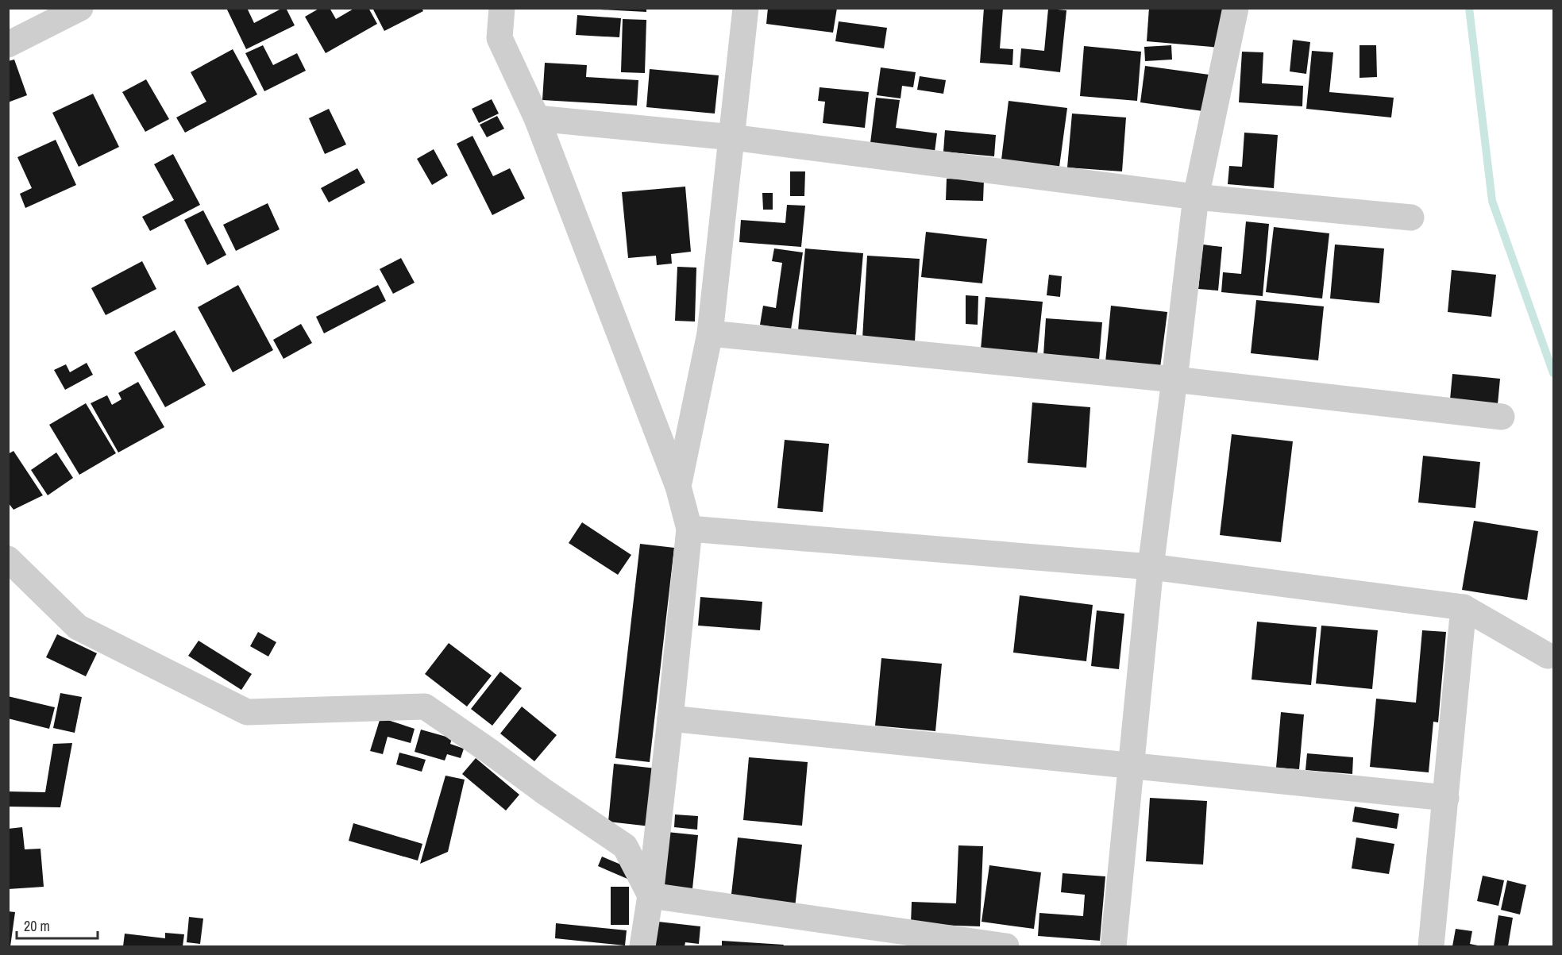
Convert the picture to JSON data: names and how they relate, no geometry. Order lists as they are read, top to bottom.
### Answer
{
  "scale_bar": "20 m"
}
